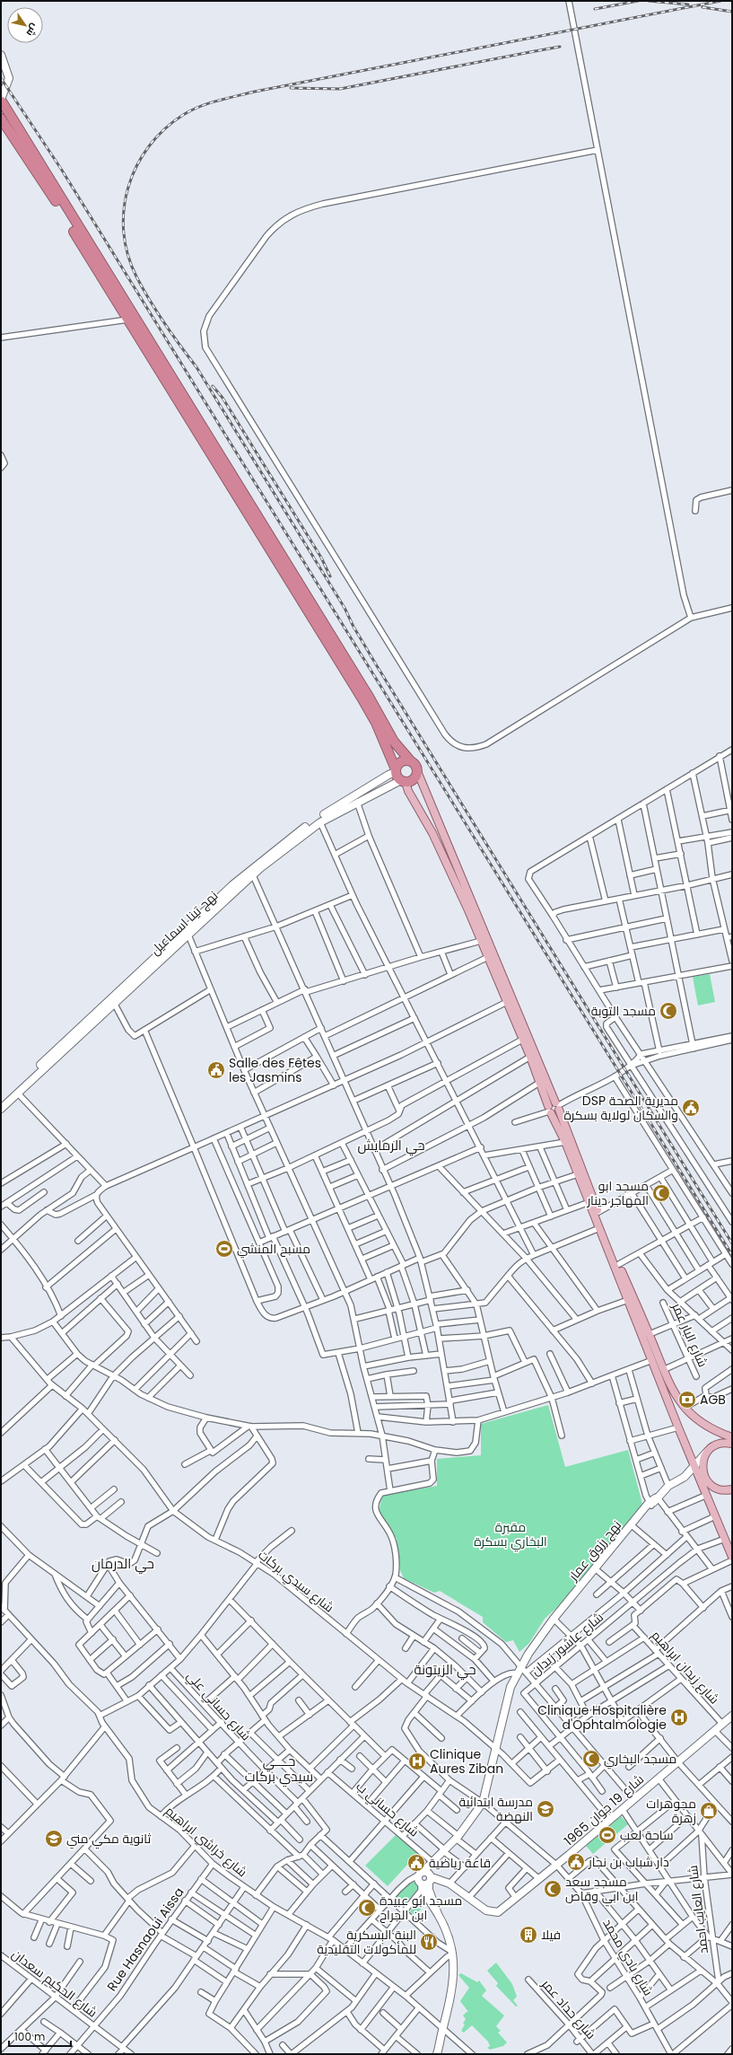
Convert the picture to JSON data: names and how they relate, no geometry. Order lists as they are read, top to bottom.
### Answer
{
  "streets": {
    "main road": ["نهج تينا اسماعيل", "نهج رزوق عمار", "شارع 19 جوان 1965"],
    "street": [
      "شارع البار عمر",
      "شارع سيدي بركات",
      "شارع عاشور زيدان",
      "شارع زيدان ابراهيم",
      "شارع حساني علي",
      "شارع حساني ب",
      "شارع خراشي ابراهيم",
      "شارع العايب احمد",
      "Rue Hasnaoui Aissa",
      "شارع بادي محمد",
      "شارع الحكيم سعدان",
      "شارع حداد عمر"
    ]
  },
  "crossings": [
    ["شارع سيدي بركات", "شارع بادي محمد"],
    ["شارع زيدان ابراهيم", "شارع 19 جوان 1965"],
    ["شارع 19 جوان 1965", "شارع بادي محمد"],
    ["شارع خراشي ابراهيم", "Rue Hasnaoui Aissa"],
    ["Rue Hasnaoui Aissa", "شارع الحكيم سعدان"]
  ],
  "districts": [
    "حي الرمايش",
    "حي الدرمان",
    "حي الزيتونة",
    "حــــي سيدي بركات"
  ],
  "parks": ["مقبرة البخاري بسكرة"],
  "places": {
    "mosque": [
      "مسجد التوبة",
      "مسجد ابو المهاجر دينار",
      "مسجد البخاري",
      "مسجد سعد ابن ابي وقاص",
      "مسجد ابو عبيدة ابن الجراح"
    ],
    "public building": [
      "Salle des Fêtes les Jasmins",
      "DSP مديرية الصحة والسكان لولاية بسكرة",
      "دار شباب بن نجار",
      "قاعة رياضية"
    ],
    "sports": ["مسبح المنشي", "ساحة لعب"],
    "bank": ["AGB"],
    "hospital": ["Clinique Hospitalière d'Ophtalmologie", "Clinique Aures Ziban"],
    "school or university": ["مدرسة ابتدائية النهضة", "ثانوية مكي مني"],
    "shop": ["مجوهرات زهرة"],
    "building": ["فيلا"],
    "restaurant": ["البنة البسكرية للمأكولات التقليدية"]
  },
  "scale_bar": "100 m",
  "north": "bottom right"
}
